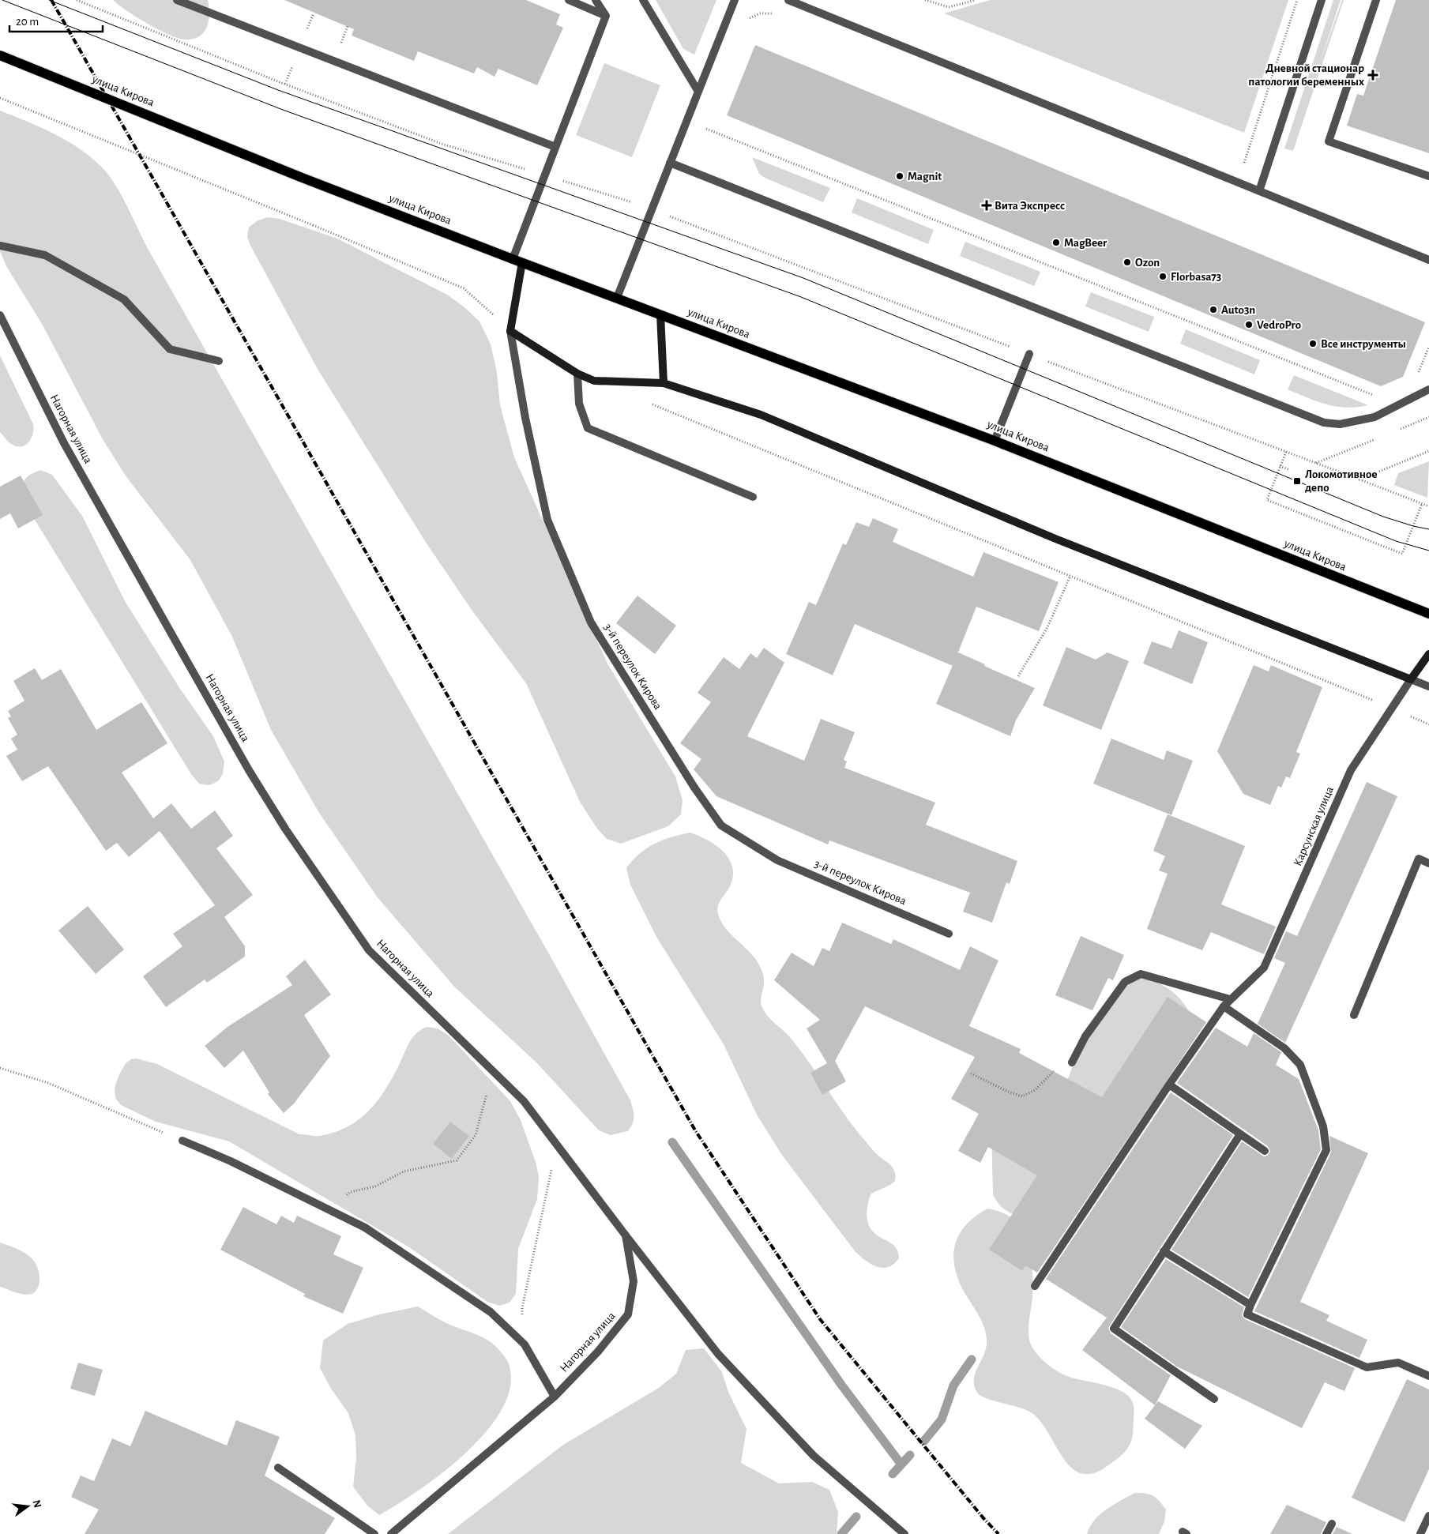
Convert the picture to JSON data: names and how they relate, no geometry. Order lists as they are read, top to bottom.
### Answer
{
  "streets": {
    "main road": ["улица Кирова"],
    "street": ["Нагорная улица", "3-й переулок Кирова", "Карсунская улица"]
  },
  "crossings": [
    ["улица Кирова", "3-й переулок Кирова"]
  ],
  "places": {
    "health": ["Дневной стационар патологии беременных", "Вита Экспресс"],
    "other": [
      "Magnit",
      "MagBeer",
      "Ozon",
      "Florbasa73",
      "Auto3n",
      "VedroPro",
      "Все инструменты"
    ],
    "transit": ["Локомотивное депо"]
  },
  "scale_bar": "20 m",
  "north": "right"
}
